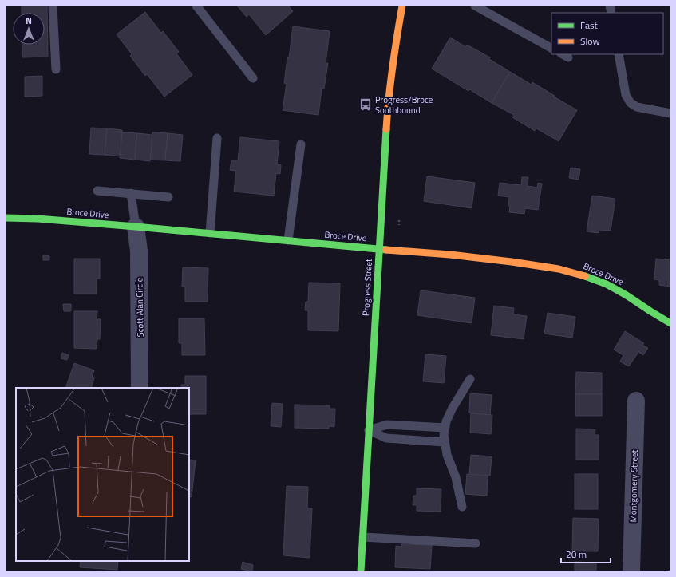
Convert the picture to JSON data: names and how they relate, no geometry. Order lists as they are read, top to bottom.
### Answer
{
  "streets": {
    "street": [
      "Broce Drive",
      "Progress Street",
      "Scott Alan Circle",
      "Montgomery Street"
    ]
  },
  "crossings": [
    ["Broce Drive", "Progress Street"],
    ["Broce Drive", "Scott Alan Circle"]
  ],
  "places": {
    "bus stop": ["Progress/Broce Southbound"]
  },
  "legend": ["Fast", "Slow"],
  "scale_bar": "20 m",
  "north": "top"
}
